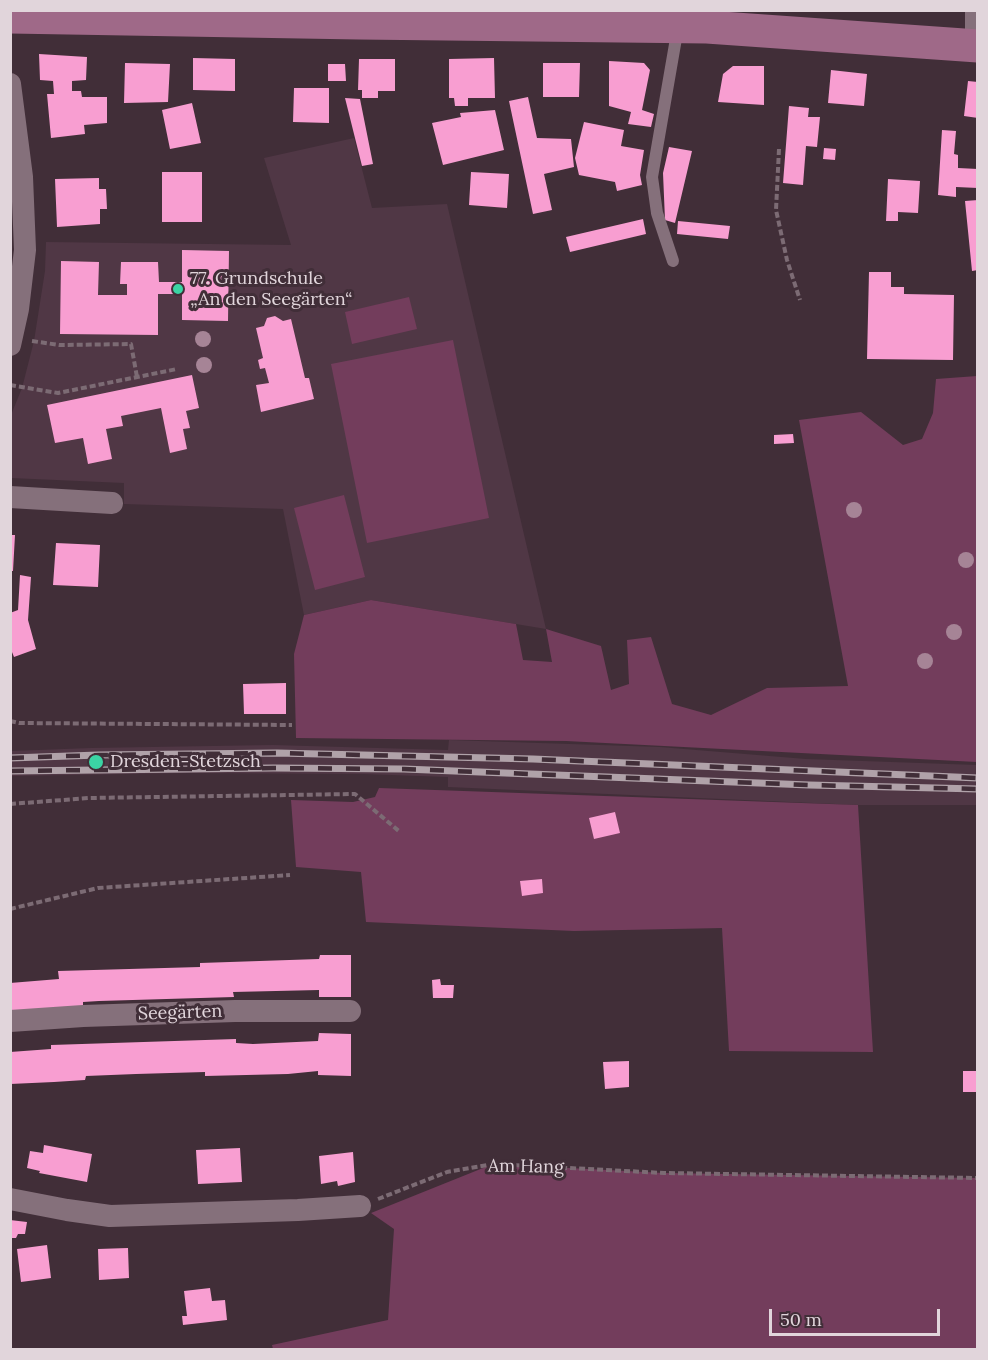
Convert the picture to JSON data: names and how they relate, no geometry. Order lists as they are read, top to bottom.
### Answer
{
  "streets": {
    "street": ["Seegärten"],
    "path": ["Am Hang"]
  },
  "places": ["77. Grundschule „An den Seegärten“", "Dresden-Stetzsch"],
  "scale_bar": "50 m"
}
